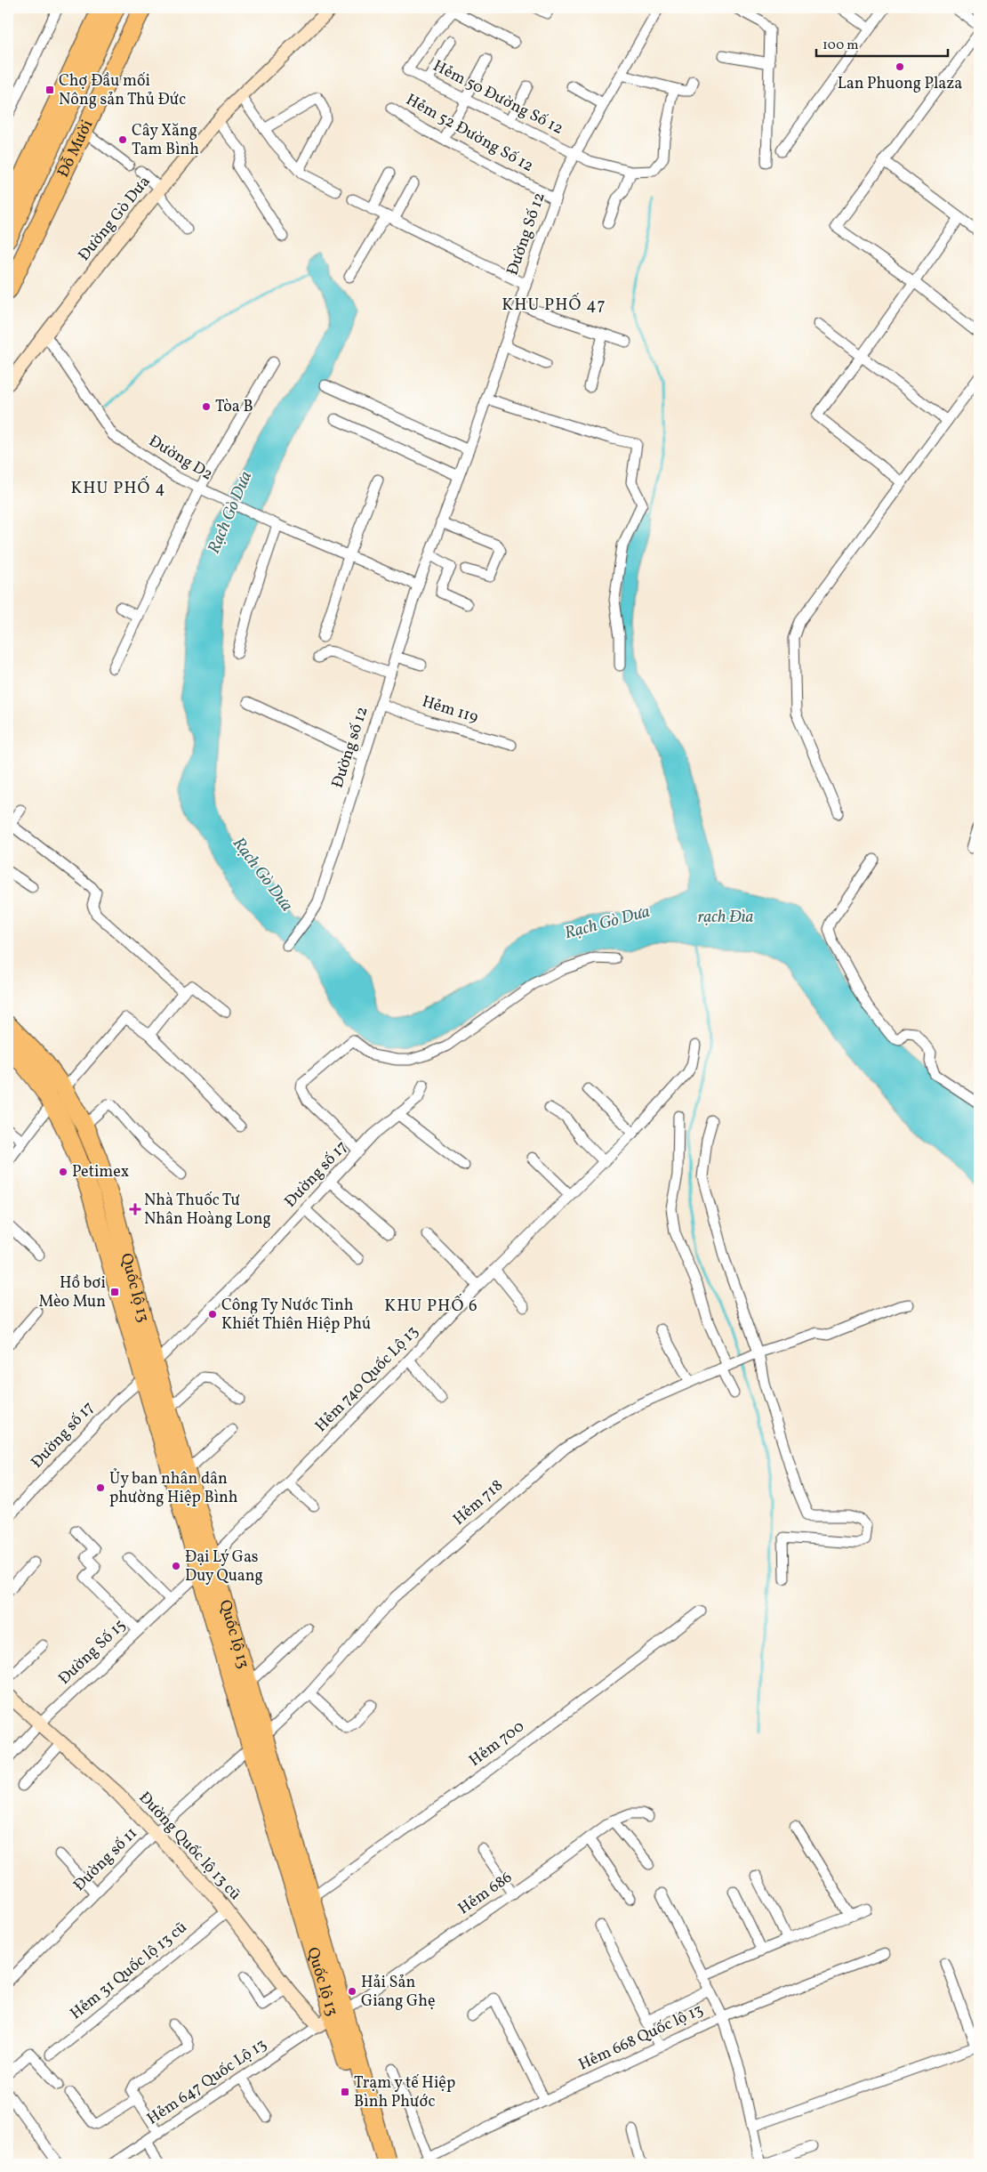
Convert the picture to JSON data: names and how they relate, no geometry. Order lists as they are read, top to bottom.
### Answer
{
  "streets": {
    "highway": ["Đỗ Mười", "Quốc lộ 13"],
    "street": [
      "Hẻm 50 Đường Số 12",
      "Hẻm 52 Đường Số 12",
      "Đường Gò Dưa",
      "Đường Số 12",
      "Đường D2",
      "Hẻm 119",
      "Đường số 12",
      "Đường số 17",
      "Hẻm 740 Quốc Lộ 13",
      "Hẻm 718",
      "Đường Số 15",
      "Hẻm 700",
      "Đường Quốc lộ 13 cũ",
      "Đường số 11",
      "Hẻm 686",
      "Hẻm 31 Quốc lộ 13 cũ",
      "Hẻm 668 Quốc lộ 13",
      "Hẻm 647 Quốc Lộ 13"
    ]
  },
  "crossings": [
    ["Hẻm 50 Đường Số 12", "Đường Số 12"],
    ["Hẻm 52 Đường Số 12", "Đường Số 12"],
    ["Đường Gò Dưa", "Đường D2"],
    ["Đường Số 12", "Đường D2"],
    ["Đường Số 12", "Đường số 12"],
    ["Đường D2", "Đường số 12"],
    ["Hẻm 119", "Đường số 12"],
    ["Đường số 17", "Quốc lộ 13"],
    ["Quốc lộ 13", "Hẻm 740 Quốc Lộ 13"],
    ["Quốc lộ 13", "Hẻm 718"],
    ["Quốc lộ 13", "Đường Số 15"],
    ["Quốc lộ 13", "Hẻm 700"],
    ["Quốc lộ 13", "Đường Quốc lộ 13 cũ"],
    ["Quốc lộ 13", "Đường số 11"],
    ["Quốc lộ 13", "Hẻm 686"],
    ["Quốc lộ 13", "Hẻm 647 Quốc Lộ 13"],
    ["Hẻm 740 Quốc Lộ 13", "Đường Số 15"],
    ["Hẻm 718", "Đường số 11"],
    ["Đường Số 15", "Đường Quốc lộ 13 cũ"],
    ["Đường Quốc lộ 13 cũ", "Đường số 11"],
    ["Đường Quốc lộ 13 cũ", "Hẻm 686"],
    ["Đường Quốc lộ 13 cũ", "Hẻm 31 Quốc lộ 13 cũ"],
    ["Đường Quốc lộ 13 cũ", "Hẻm 647 Quốc Lộ 13"],
    ["Hẻm 686", "Hẻm 647 Quốc Lộ 13"]
  ],
  "districts": ["KHU PHỐ 47", "KHU PHỐ 4", "KHU PHỐ 6"],
  "water": ["Rạch Gò Dưa", "rạch Đìa"],
  "places": {
    "other": [
      "Lan Phuong Plaza",
      "Cây Xăng Tam Bình",
      "Tòa B",
      "Petimex",
      "Công Ty Nước Tinh Khiết Thiên Hiệp Phú",
      "Ủy ban nhân dân phường Hiệp Bình",
      "Đại Lý Gas Duy Quang",
      "Hải Sản Giang Ghẹ"
    ],
    "transit": ["Chợ Đầu mối Nông sản Thủ Đức", "Hồ bơi Mèo Mun", "Trạm y tế Hiệp Bình Phước"],
    "health": ["Nhà Thuốc Tư Nhân Hoàng Long"]
  },
  "scale_bar": "100 m"
}
